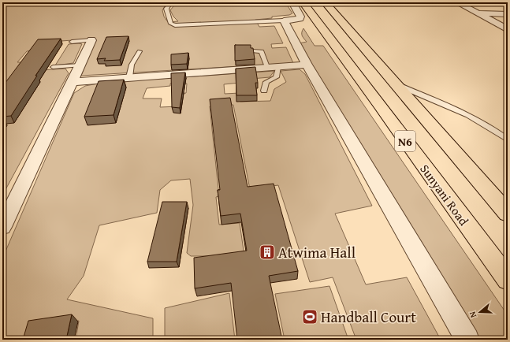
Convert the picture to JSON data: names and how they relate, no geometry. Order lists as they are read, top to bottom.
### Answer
{
  "streets": {
    "main road": ["N6", "Sunyani Road"]
  },
  "places": {
    "building": ["Atwima Hall"],
    "sports": ["Handball Court"]
  },
  "north": "left"
}
